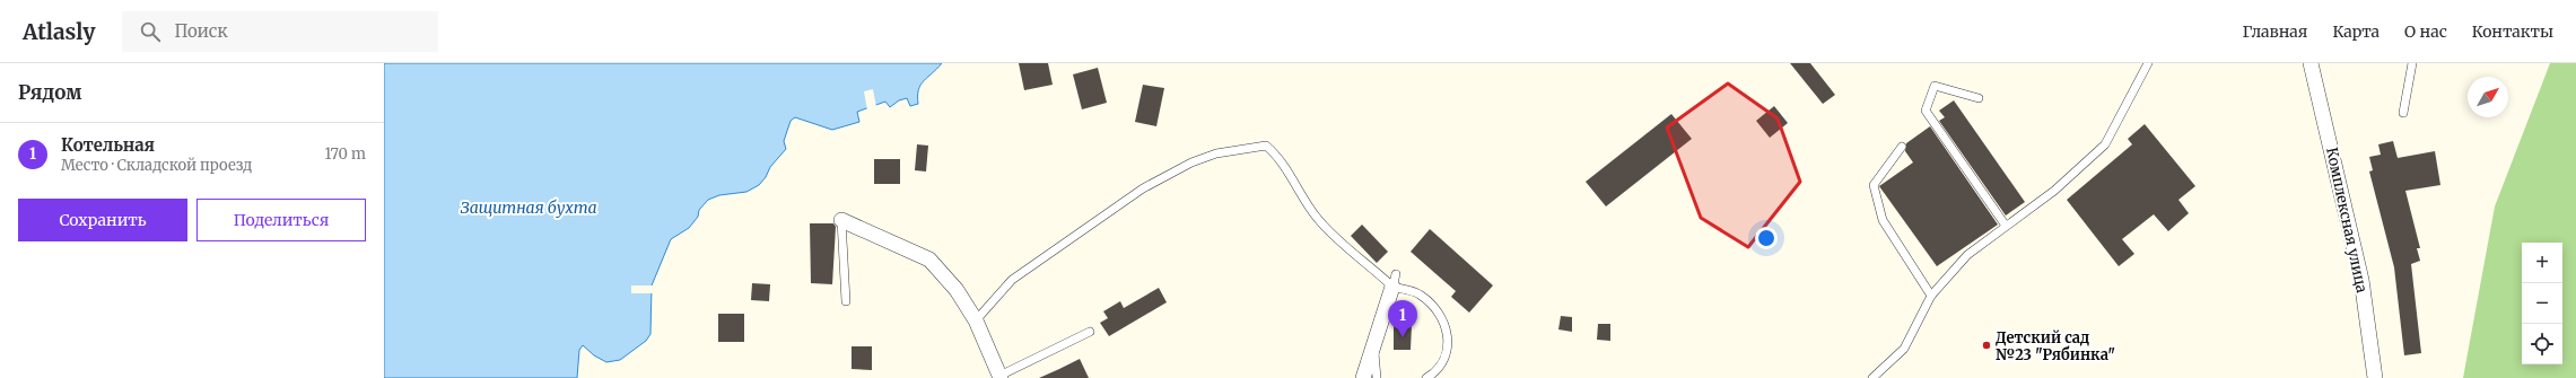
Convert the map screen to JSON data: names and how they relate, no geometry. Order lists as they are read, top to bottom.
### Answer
{
  "streets": {
    "street": ["Комплексная улица"]
  },
  "water": ["Защитная бухта"],
  "places": ["Детский сад №23 \"Рябинка\""],
  "north": "top right",
  "page": {
    "header": "Atlasly",
    "search": "Поиск",
    "nav": [
      "Главная",
      "Карта",
      "О нас",
      "Контакты"
    ],
    "heading": "Рядом",
    "list": [
      {
        "mark": "1",
        "name": "Котельная",
        "note": "Место · Складской проезд",
        "value": "170 m"
      }
    ],
    "buttons": ["Сохранить", "Поделиться"],
    "map_buttons": ["+", "−"],
    "pins": "1"
  }
}
